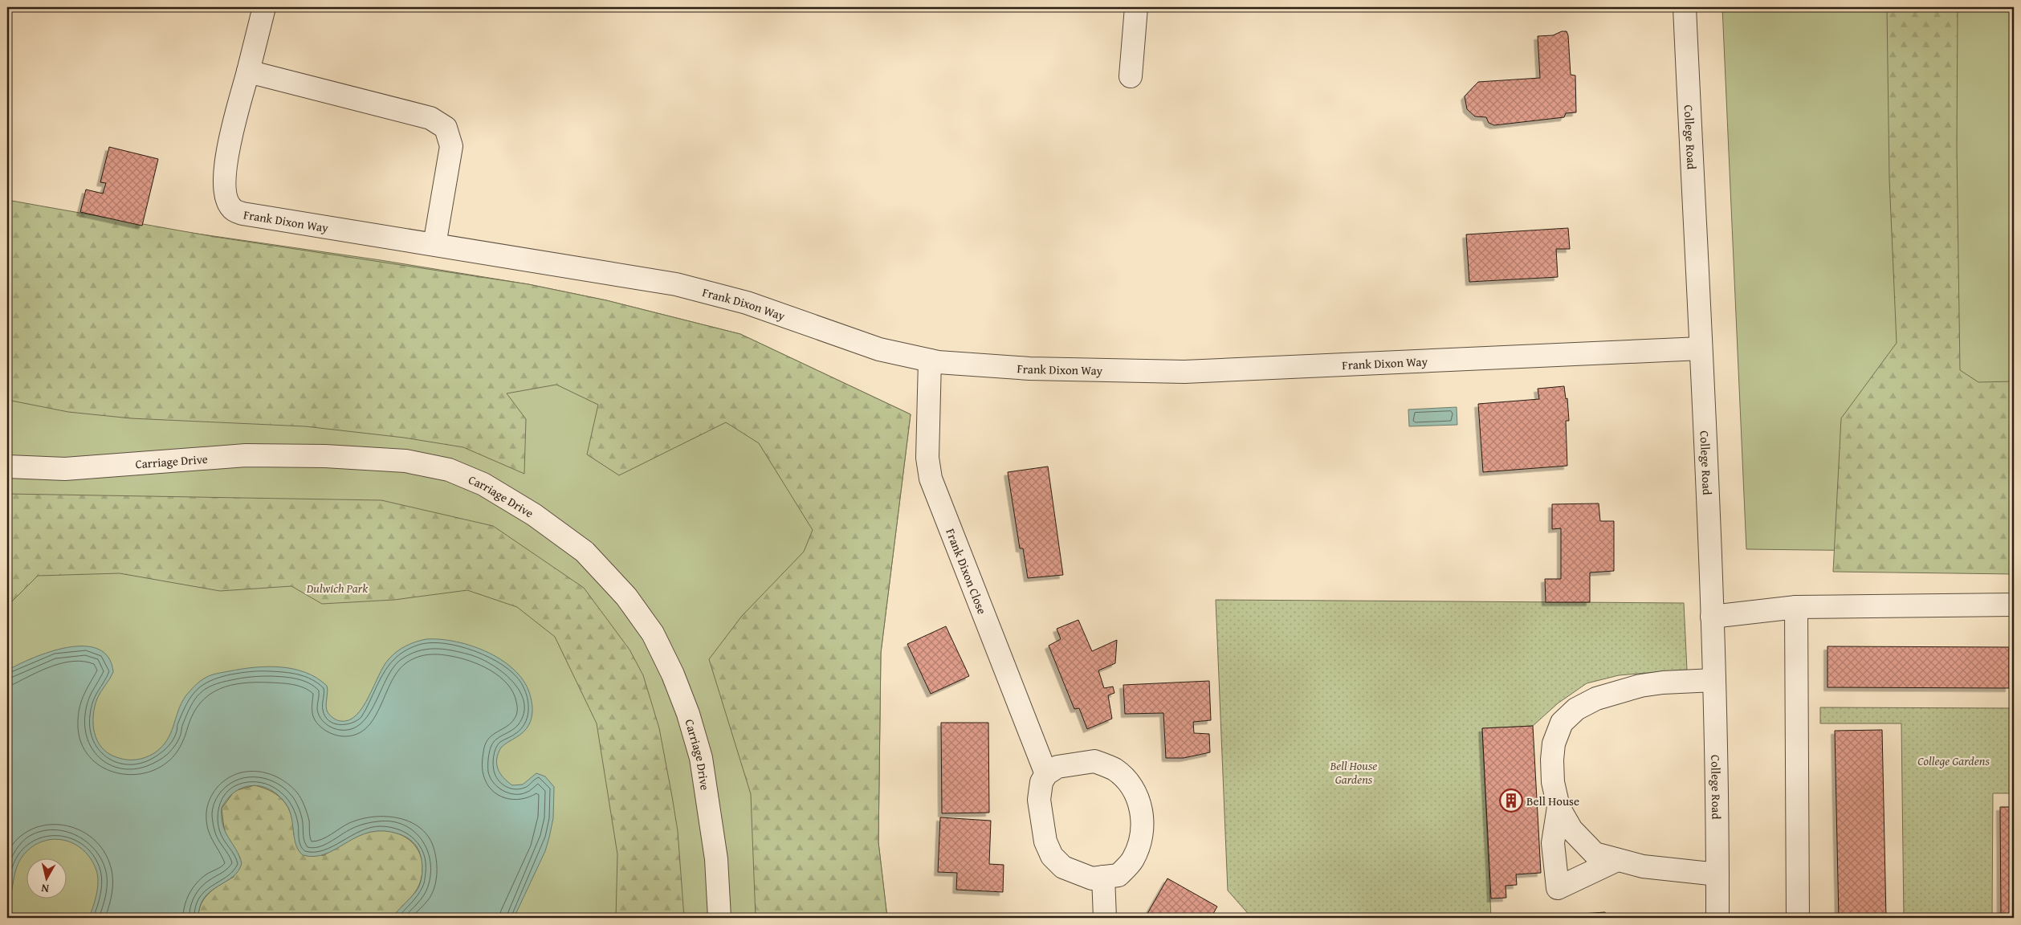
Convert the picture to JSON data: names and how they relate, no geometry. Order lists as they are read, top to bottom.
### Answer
{
  "streets": {
    "street": [
      "College Road",
      "Frank Dixon Way",
      "Carriage Drive",
      "Frank Dixon Close"
    ]
  },
  "crossings": [
    ["College Road", "Frank Dixon Way"],
    ["Frank Dixon Way", "Frank Dixon Close"]
  ],
  "parks": ["Dulwich Park", "College Gardens", "Bell House Gardens"],
  "places": {
    "building": ["Bell House"]
  },
  "north": "bottom"
}
